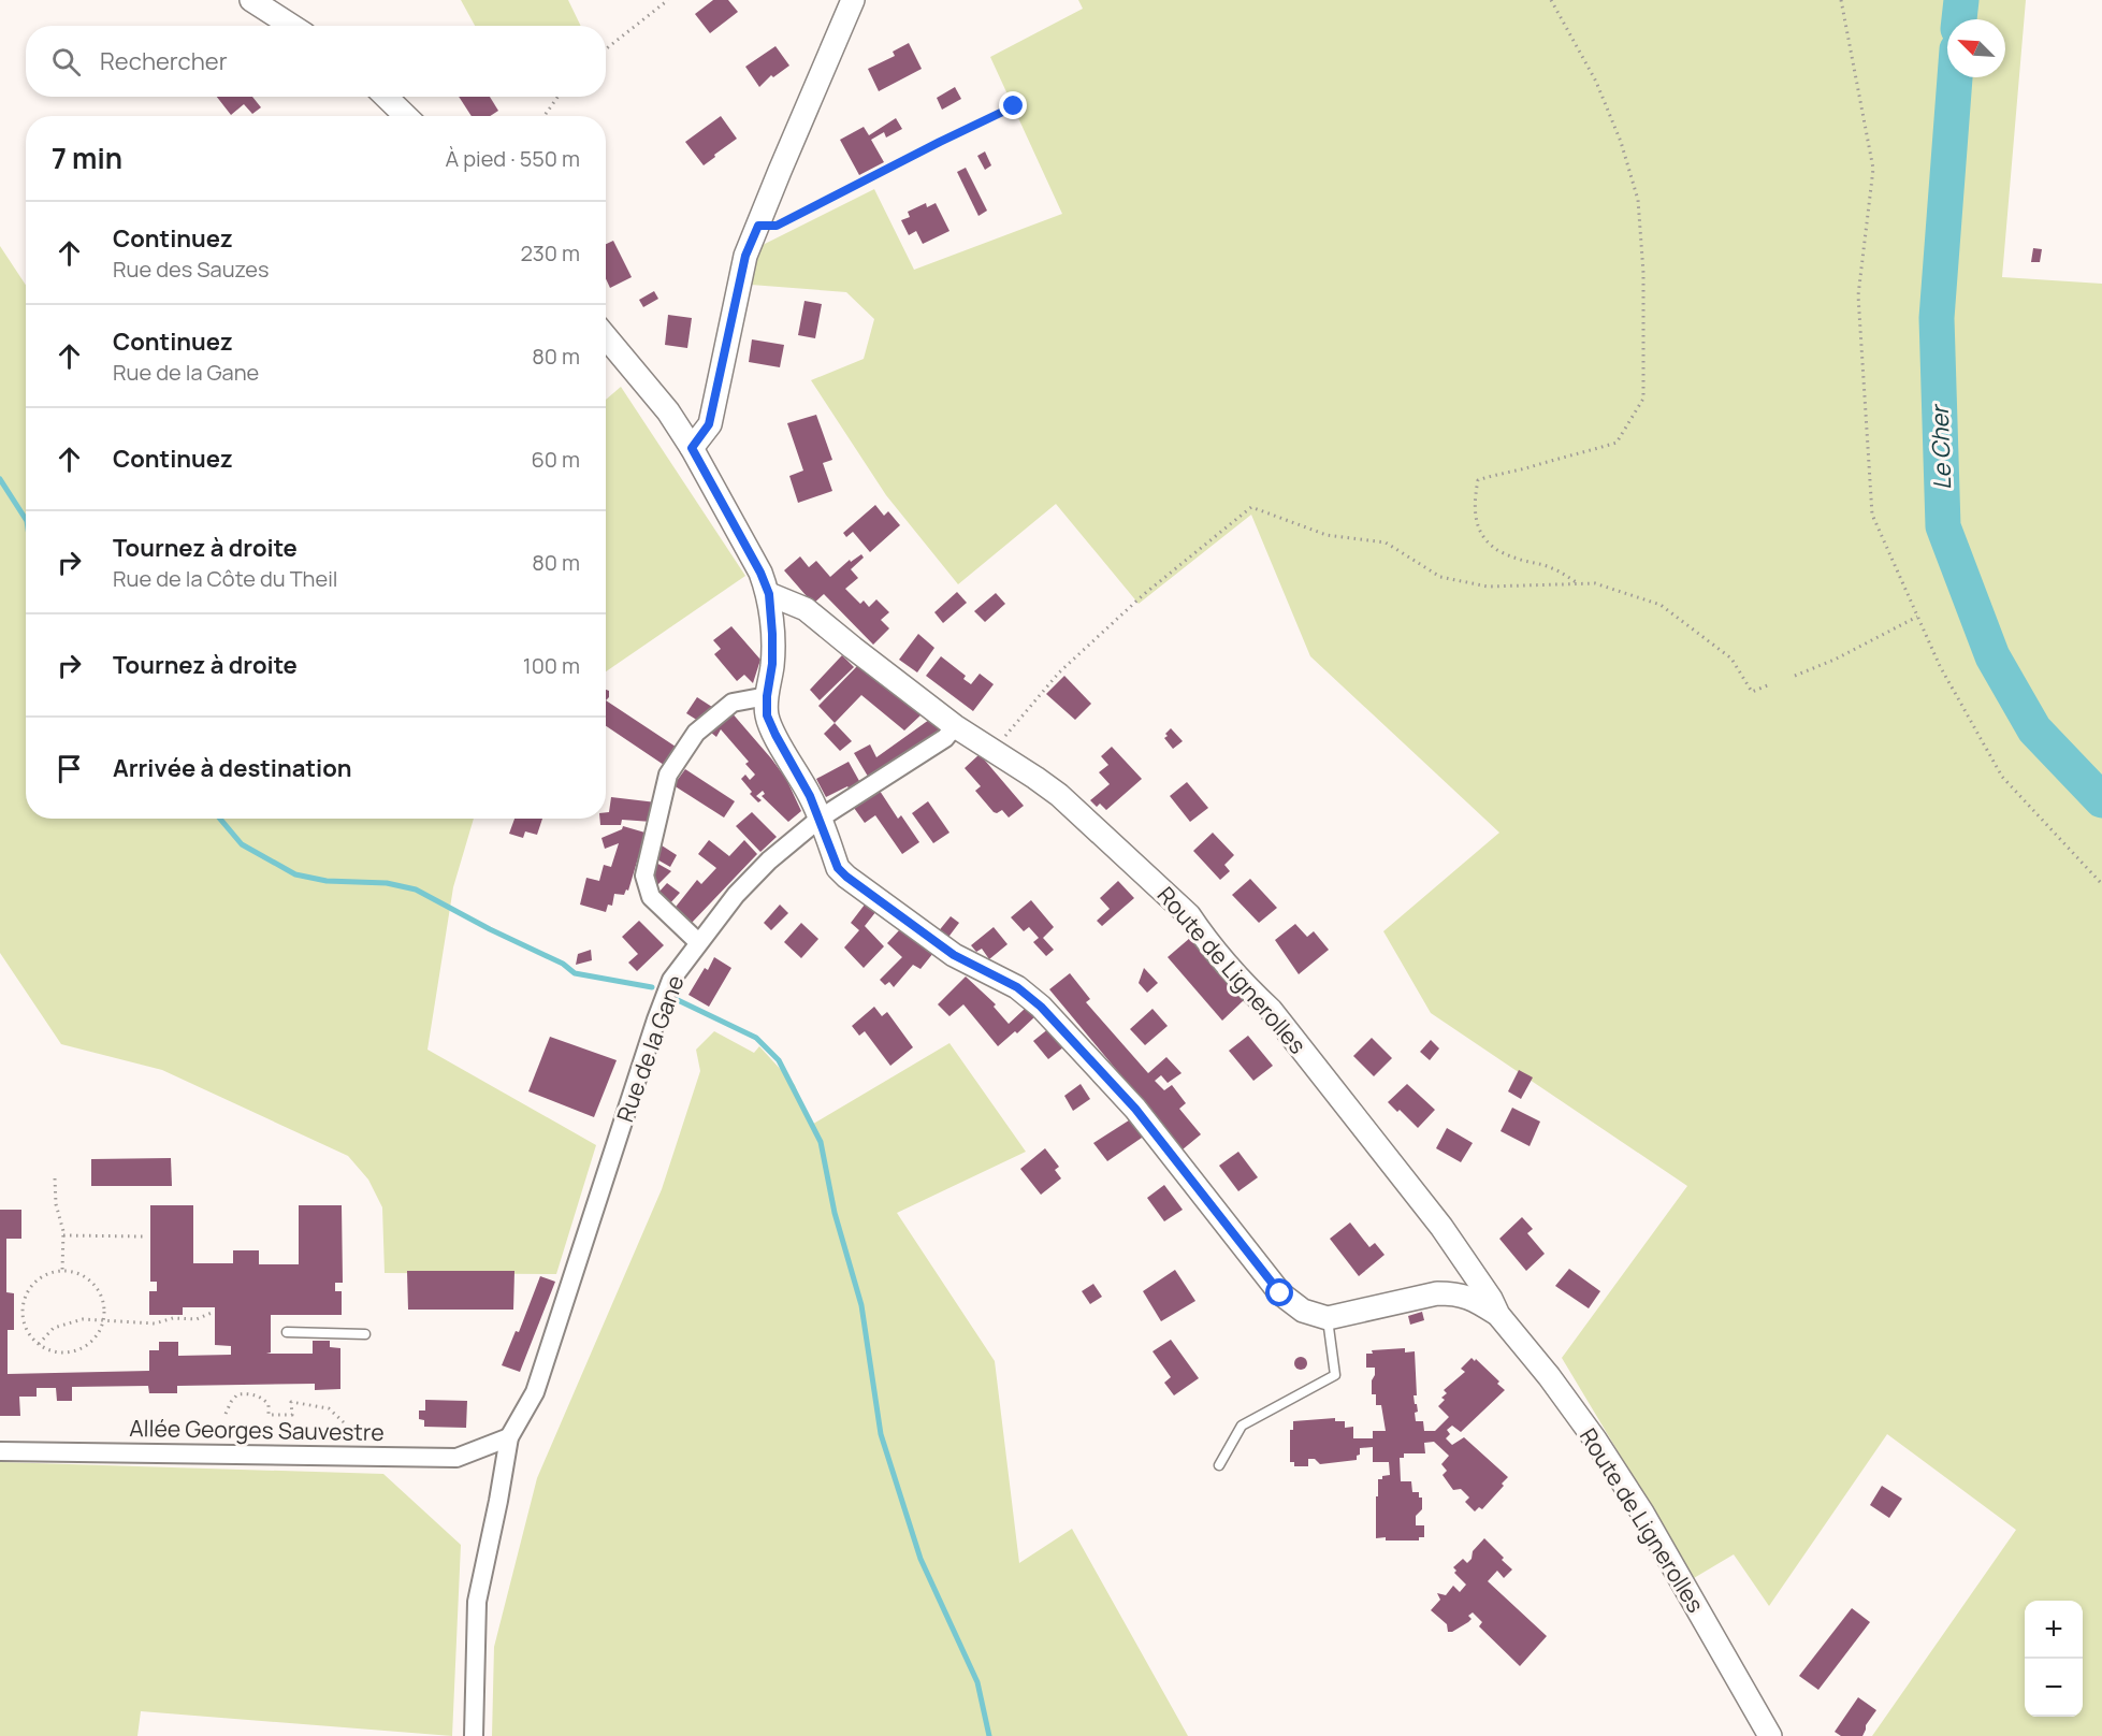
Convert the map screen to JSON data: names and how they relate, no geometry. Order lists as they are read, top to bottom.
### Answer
{
  "streets": {
    "street": ["Route de Lignerolles", "Rue de la Gane", "Allée Georges Sauvestre"]
  },
  "crossings": [
    ["Route de Lignerolles", "Rue de la Gane"],
    ["Rue de la Gane", "Allée Georges Sauvestre"]
  ],
  "water": ["Le Cher"],
  "north": "top left",
  "page": {
    "search": "Rechercher",
    "heading": ["7 min", "À pied · 550 m"],
    "list": [
      ["Continuez", "Rue des Sauzes", "230 m"],
      ["Continuez", "Rue de la Gane", "80 m"],
      ["Continuez", "60 m"],
      ["Tournez à droite", "Rue de la Côte du Theil", "80 m"],
      ["Tournez à droite", "100 m"],
      "Arrivée à destination"
    ],
    "map_buttons": ["+", "−"]
  }
}
